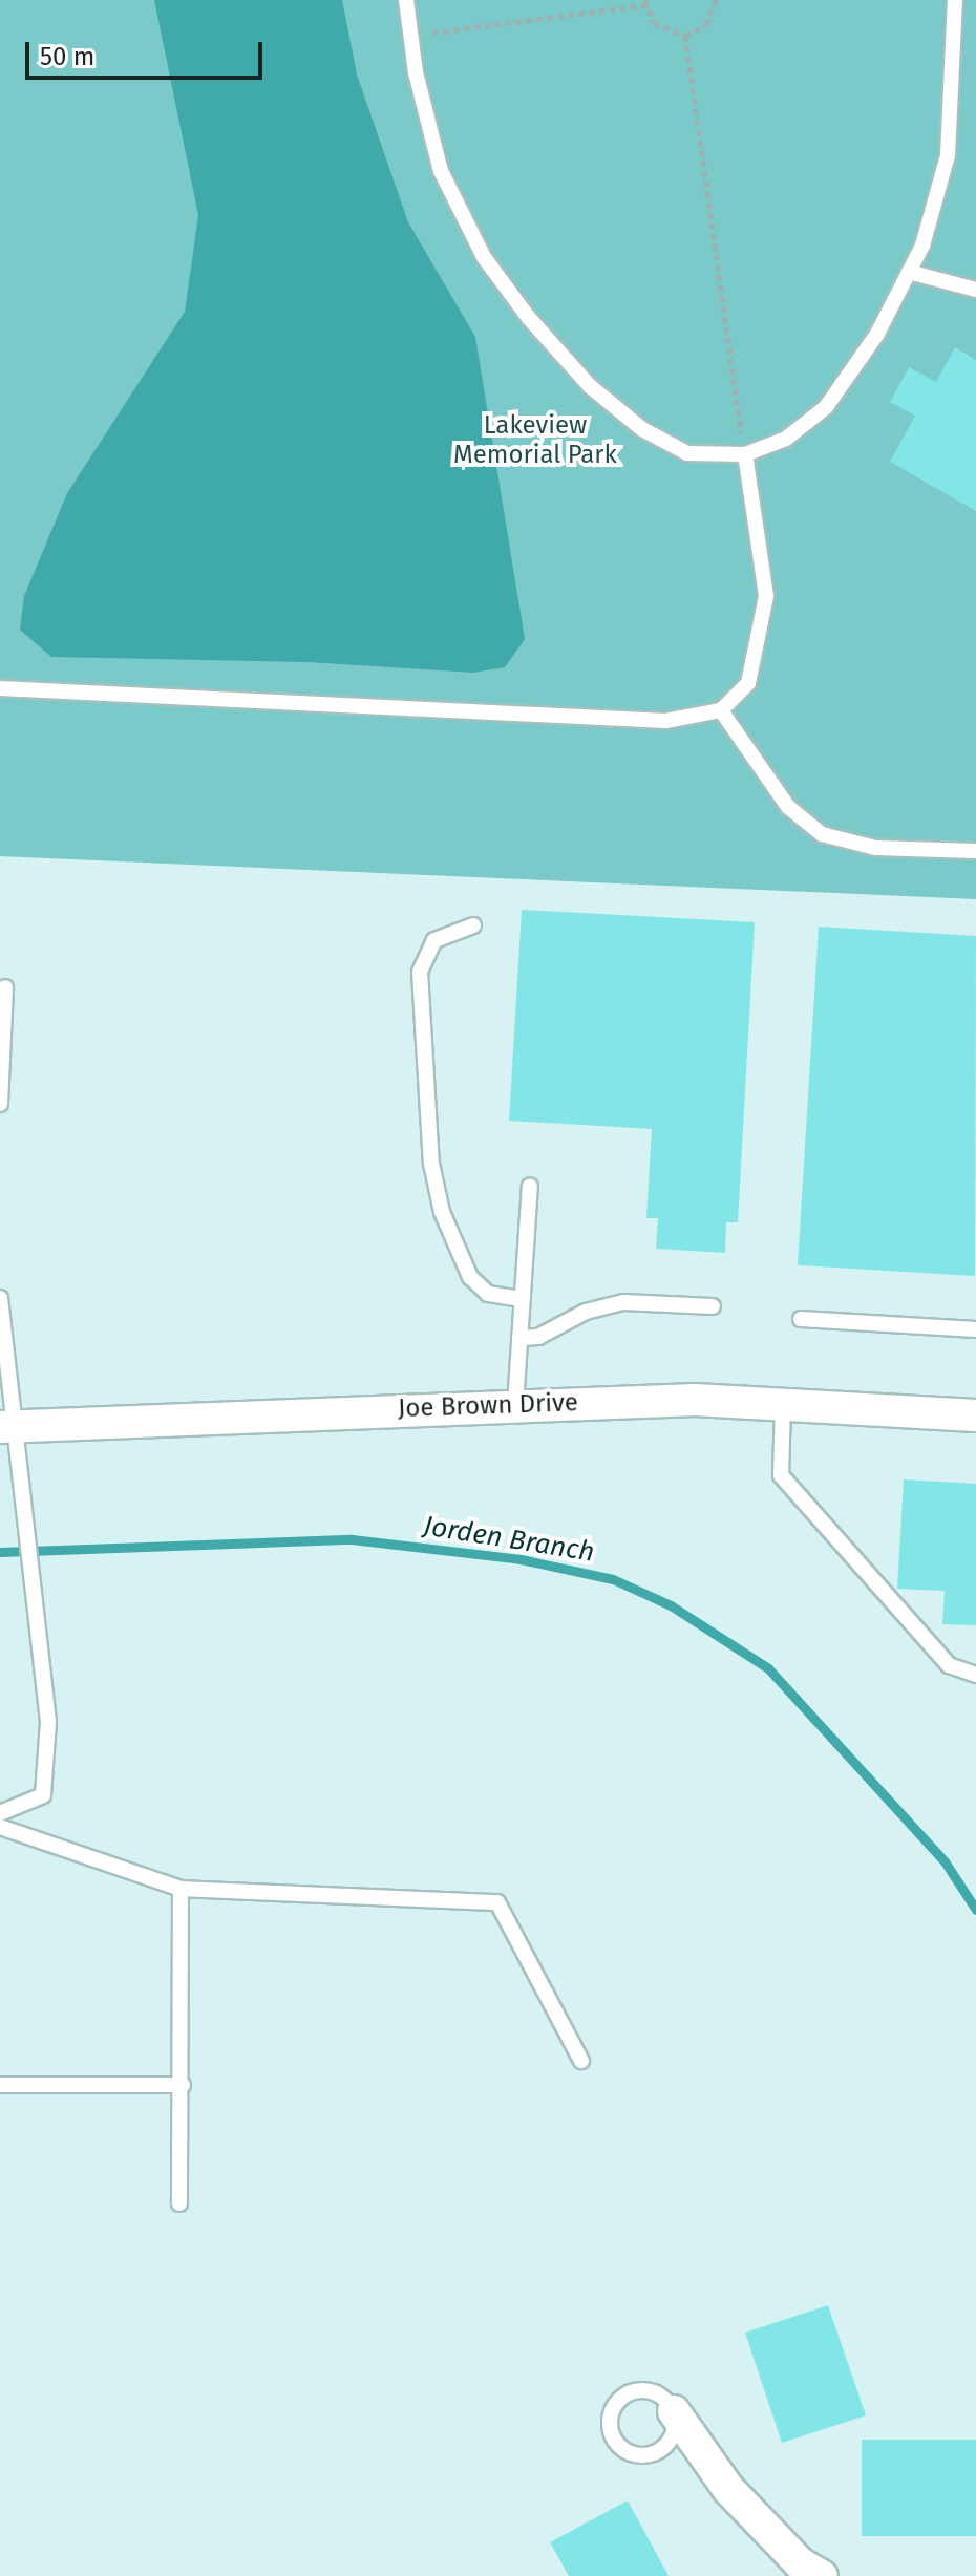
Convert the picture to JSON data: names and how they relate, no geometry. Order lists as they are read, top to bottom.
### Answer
{
  "streets": {
    "street": ["Joe Brown Drive"]
  },
  "water": ["Jorden Branch"],
  "parks": ["Lakeview Memorial Park"],
  "scale_bar": "50 m"
}
